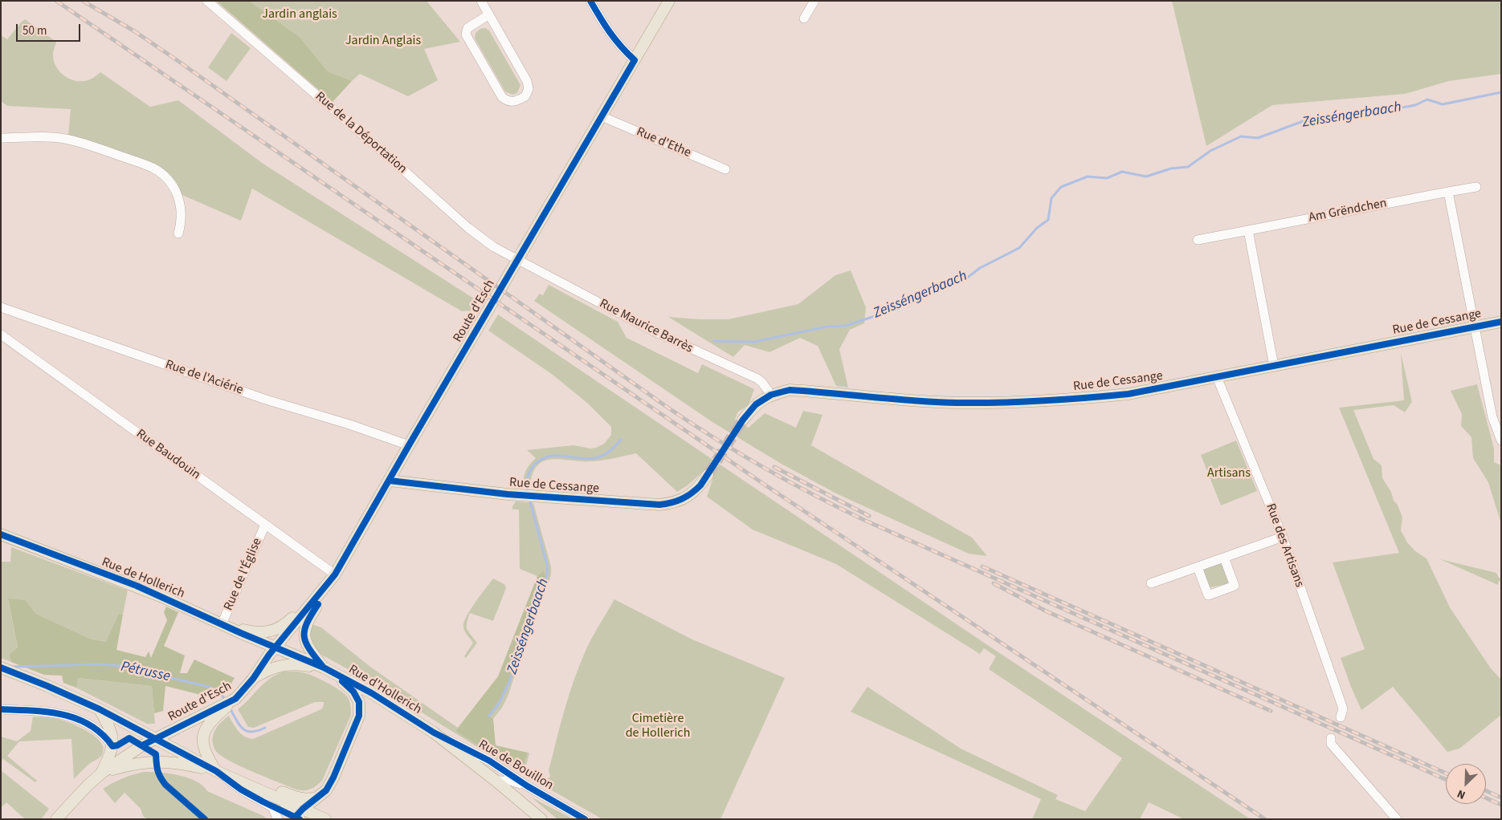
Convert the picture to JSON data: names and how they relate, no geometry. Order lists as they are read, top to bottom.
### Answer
{
  "streets": {
    "main road": [
      "Route d'Esch",
      "Rue de Cessange",
      "Rue de Hollerich",
      "Rue d'Hollerich"
    ],
    "street": [
      "Rue de la Déportation",
      "Rue d'Ethe",
      "Am Grëndchen",
      "Rue Maurice Barrès",
      "Rue de l'Aciérie",
      "Rue Baudouin",
      "Rue des Artisans",
      "Rue de l'Église",
      "Rue de Bouillon"
    ]
  },
  "crossings": [
    ["Rue de la Déportation", "Route d'Esch"],
    ["Rue de la Déportation", "Rue Maurice Barrès"],
    ["Rue d'Ethe", "Route d'Esch"],
    ["Route d'Esch", "Rue de Cessange"],
    ["Route d'Esch", "Rue Maurice Barrès"],
    ["Route d'Esch", "Rue de l'Aciérie"],
    ["Route d'Esch", "Rue Baudouin"],
    ["Route d'Esch", "Rue de l'Église"],
    ["Route d'Esch", "Rue de Hollerich"],
    ["Rue de Cessange", "Rue Maurice Barrès"],
    ["Rue de Cessange", "Rue des Artisans"],
    ["Rue Baudouin", "Rue de l'Église"],
    ["Rue de l'Église", "Rue de Hollerich"],
    ["Rue de Hollerich", "Rue d'Hollerich"],
    ["Rue d'Hollerich", "Rue de Bouillon"]
  ],
  "water": ["Zeisséngerbaach", "Pétrusse"],
  "parks": [
    "Jardin anglais",
    "Jardin Anglais",
    "Artisans",
    "Cimetière de Hollerich"
  ],
  "scale_bar": "50 m",
  "north": "bottom left"
}
